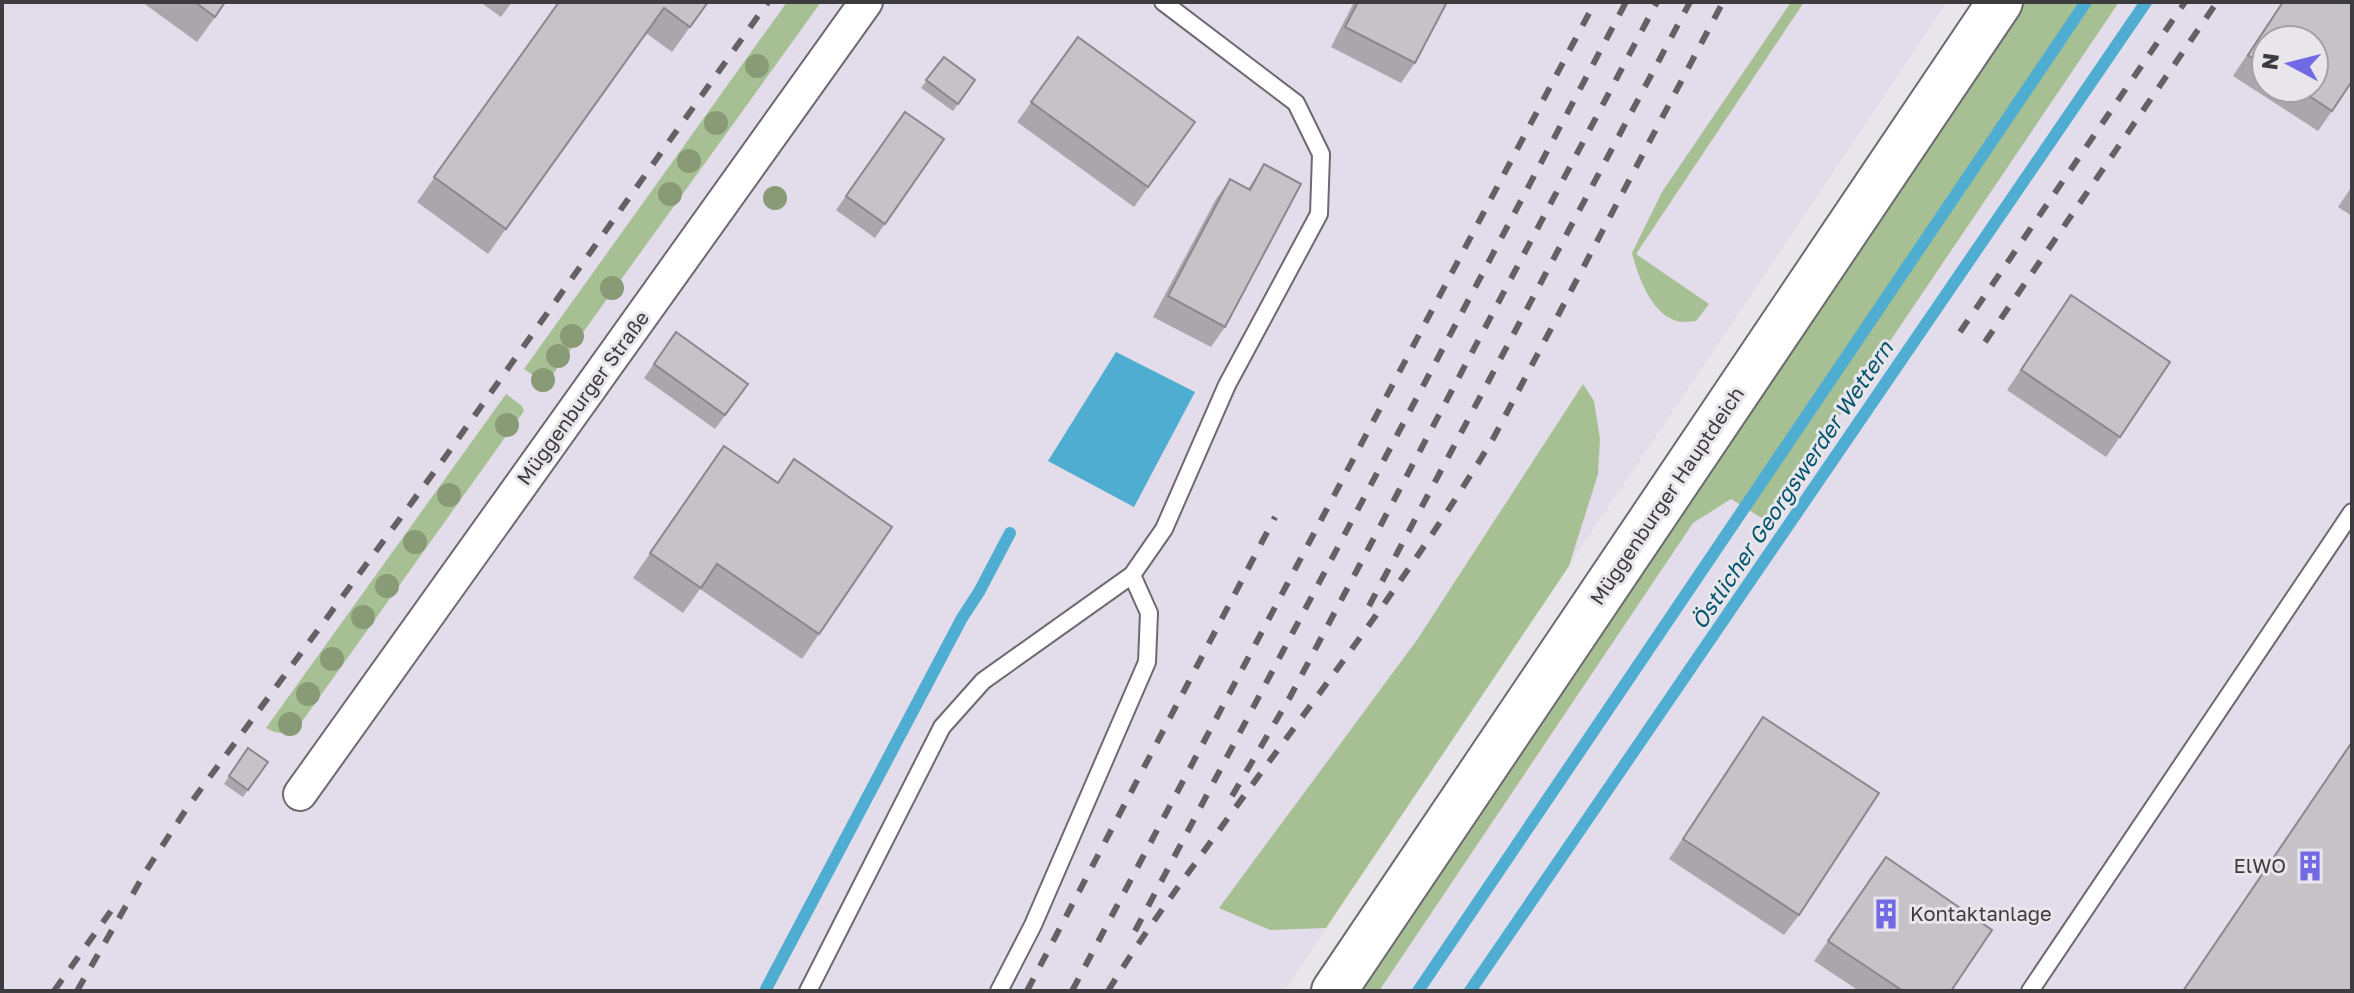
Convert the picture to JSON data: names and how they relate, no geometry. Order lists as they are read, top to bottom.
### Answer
{
  "streets": {
    "street": ["Müggenburger Straße", "Müggenburger Hauptdeich"]
  },
  "water": ["Östlicher Georgswerder Wettern"],
  "places": {
    "building": ["ElWO", "Kontaktanlage"]
  },
  "north": "left"
}
